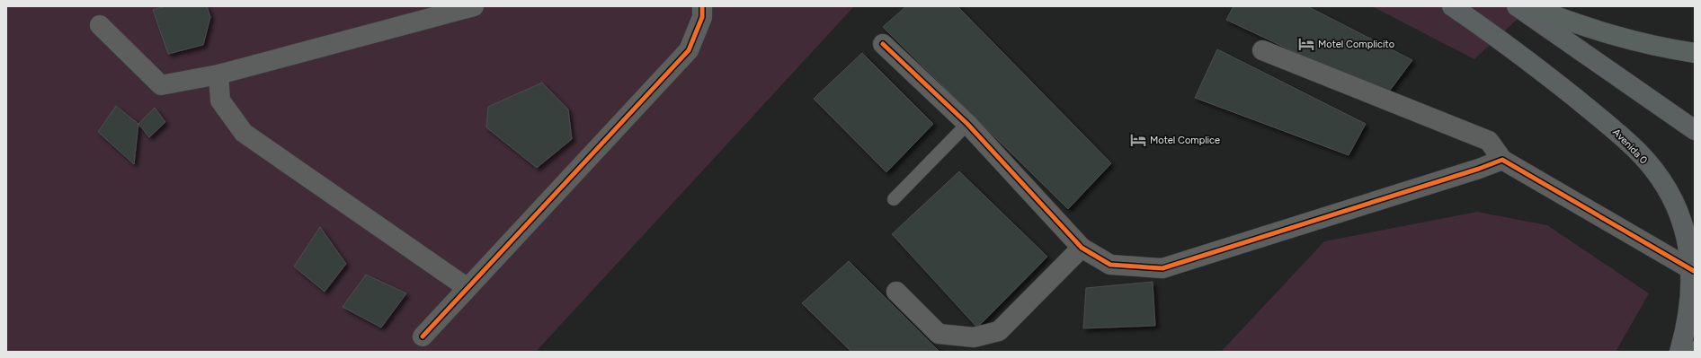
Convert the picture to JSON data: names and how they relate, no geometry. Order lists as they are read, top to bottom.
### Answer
{
  "streets": {
    "main road": ["Avenida 0"]
  },
  "places": {
    "hotel": ["Motel Complicito", "Motel Complice"]
  }
}
